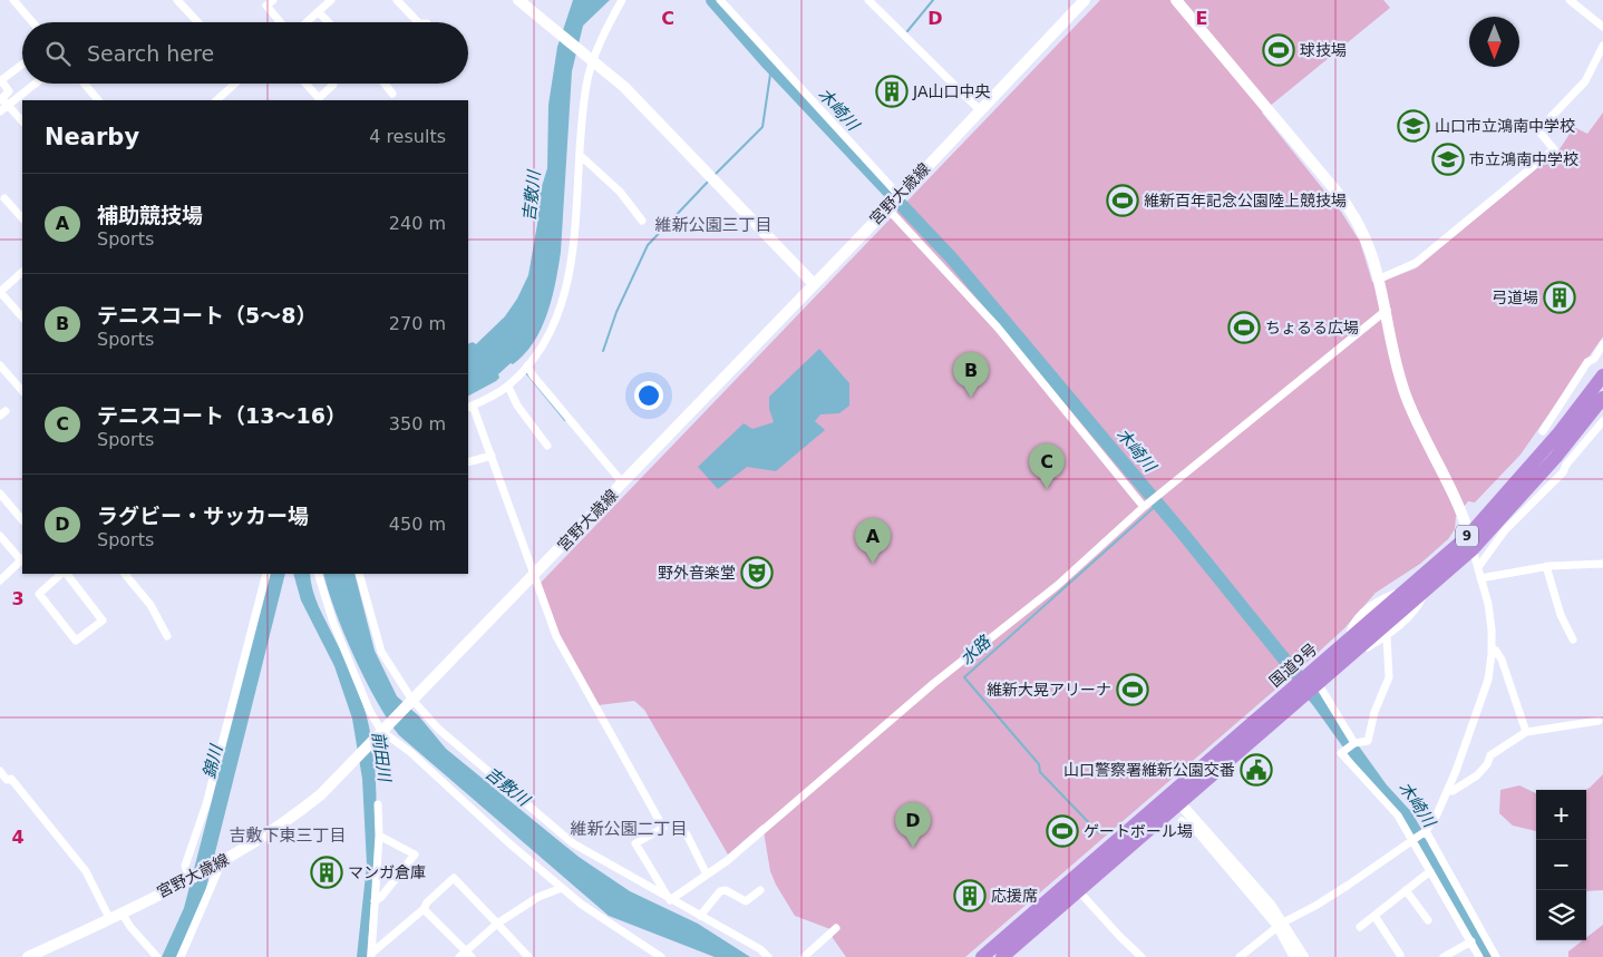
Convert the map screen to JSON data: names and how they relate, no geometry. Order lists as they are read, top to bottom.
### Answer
{
  "streets": {
    "highway": ["9", "国道9号"],
    "main road": ["宮野大歳線"]
  },
  "districts": ["維新公園三丁目", "維新公園二丁目", "吉敷下東三丁目"],
  "water": [
    "木崎川",
    "吉敷川",
    "水路",
    "前田川",
    "錦川"
  ],
  "places": {
    "sports": [
      "球技場",
      "維新百年記念公園陸上競技場",
      "ちょるる広場",
      "維新大晃アリーナ",
      "ゲートボール場"
    ],
    "building": [
      "JA山口中央",
      "弓道場",
      "マンガ倉庫",
      "応援席"
    ],
    "school or university": ["山口市立鴻南中学校", "市立鴻南中学校"],
    "theatre": ["野外音楽堂"],
    "public building": ["山口警察署維新公園交番"]
  },
  "north": "bottom",
  "page": {
    "search": "Search here",
    "heading": ["Nearby", "4 results"],
    "list": [
      {
        "mark": "A",
        "name": "補助競技場",
        "note": "Sports",
        "value": "240 m"
      },
      {
        "mark": "B",
        "name": "テニスコート（5～8）",
        "note": "Sports",
        "value": "270 m"
      },
      {
        "mark": "C",
        "name": "テニスコート（13～16）",
        "note": "Sports",
        "value": "350 m"
      },
      {
        "mark": "D",
        "name": "ラグビー・サッカー場",
        "note": "Sports",
        "value": "450 m"
      }
    ],
    "pins": [
      "B",
      "C",
      "A",
      "D"
    ],
    "map_buttons": ["+", "−"]
  },
  "grid": {
    "columns": ["C", "D", "E"],
    "rows": ["3", "4"]
  }
}
